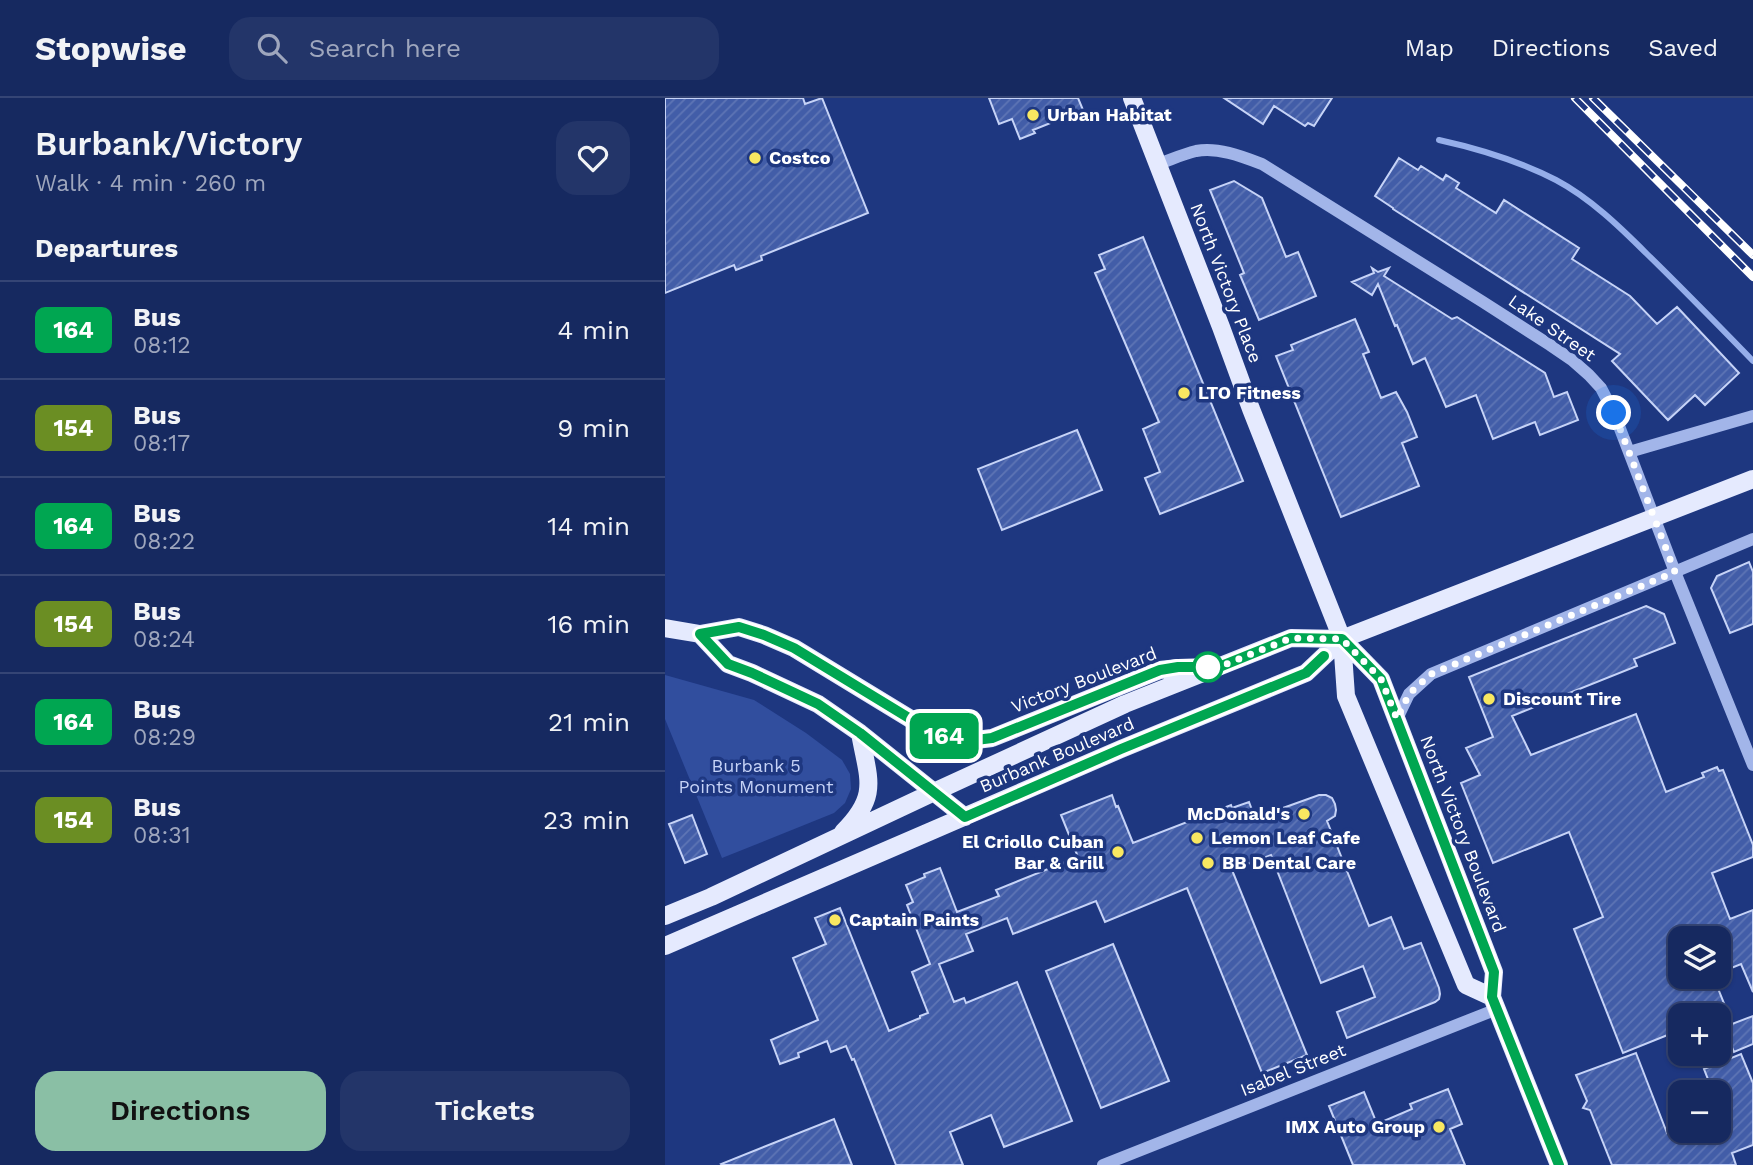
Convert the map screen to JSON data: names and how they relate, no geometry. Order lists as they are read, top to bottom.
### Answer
{
  "streets": {
    "main road": [
      "North Victory Place",
      "Victory Boulevard",
      "Burbank Boulevard",
      "North Victory Boulevard"
    ],
    "street": ["Lake Street", "Isabel Street"]
  },
  "crossings": [
    ["North Victory Place", "Lake Street"],
    ["North Victory Place", "Burbank Boulevard"],
    ["North Victory Place", "North Victory Boulevard"],
    ["Victory Boulevard", "Burbank Boulevard"],
    ["Burbank Boulevard", "North Victory Boulevard"],
    ["North Victory Boulevard", "Isabel Street"]
  ],
  "parks": ["Burbank 5 Points Monument"],
  "places": [
    "Urban Habitat",
    "Costco",
    "LTO Fitness",
    "Discount Tire",
    "McDonald's",
    "Lemon Leaf Cafe",
    "El Criollo Cuban Bar & Grill",
    "BB Dental Care",
    "Captain Paints",
    "IMX Auto Group"
  ],
  "lines": ["bus line 164"],
  "page": {
    "header": "Stopwise",
    "search": "Search here",
    "nav": ["Map", "Directions", "Saved"],
    "heading": [
      ["Burbank/Victory", "Walk · 4 min · 260 m"],
      "Departures"
    ],
    "on_map": "164",
    "list": [
      {
        "mark": "164",
        "name": "Bus",
        "note": "08:12",
        "value": "4 min"
      },
      {
        "mark": "154",
        "name": "Bus",
        "note": "08:17",
        "value": "9 min"
      },
      {
        "mark": "164",
        "name": "Bus",
        "note": "08:22",
        "value": "14 min"
      },
      {
        "mark": "154",
        "name": "Bus",
        "note": "08:24",
        "value": "16 min"
      },
      {
        "mark": "164",
        "name": "Bus",
        "note": "08:29",
        "value": "21 min"
      },
      {
        "mark": "154",
        "name": "Bus",
        "note": "08:31",
        "value": "23 min"
      }
    ],
    "map_buttons": ["+", "−"],
    "buttons": ["Directions", "Tickets"]
  }
}
